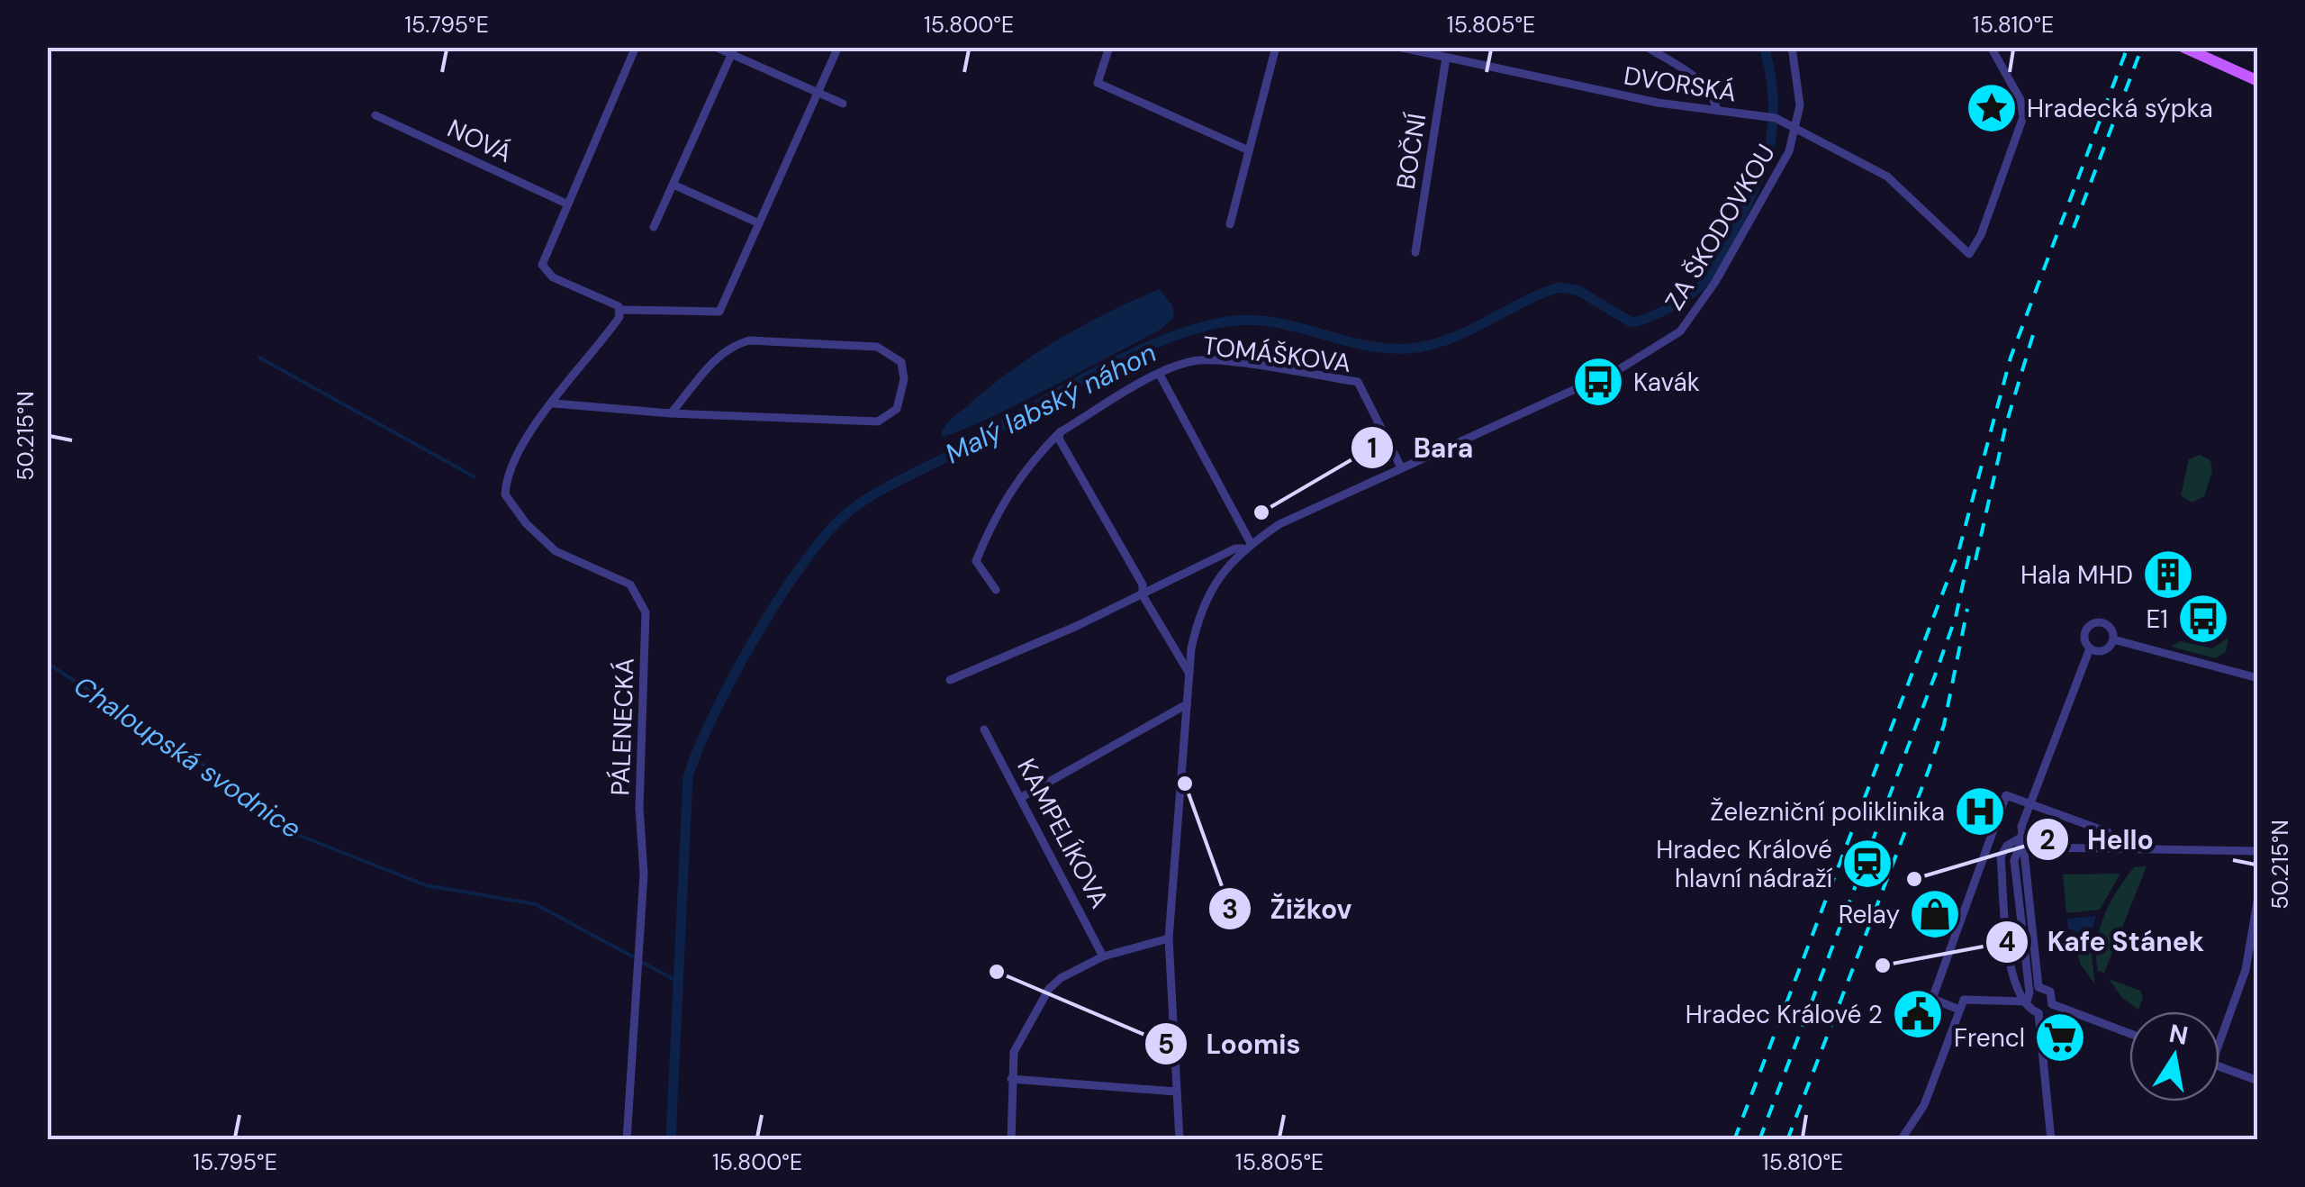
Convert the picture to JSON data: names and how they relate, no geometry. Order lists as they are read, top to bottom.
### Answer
{
  "streets": {
    "street": [
      "DVORSKÁ",
      "NOVÁ",
      "BOČNÍ",
      "ZA ŠKODOVKOU",
      "TOMÁŠKOVA",
      "PÁLENECKÁ",
      "KAMPELÍKOVA"
    ]
  },
  "crossings": [
    ["DVORSKÁ", "BOČNÍ"],
    ["DVORSKÁ", "ZA ŠKODOVKOU"],
    ["ZA ŠKODOVKOU", "TOMÁŠKOVA"]
  ],
  "water": ["Malý labský náhon", "Chaloupská svodnice"],
  "places": {
    "place": ["Hradecká sýpka"],
    "bus stop": ["Kavák", "E1"],
    "other": [
      "Bara",
      "Žižkov",
      "Hello",
      "Kafe Stánek",
      "Loomis"
    ],
    "building": ["Hala MHD"],
    "hospital": ["Železniční poliklinika"],
    "station": ["Hradec Králové hlavní nádraží"],
    "shop": ["Relay"],
    "public building": ["Hradec Králové 2"],
    "supermarket": ["Frencl"]
  },
  "north": "top",
  "coordinates": [
    "15.795°E",
    "15.800°E",
    "15.805°E",
    "15.810°E",
    "50.215°N"
  ]
}
